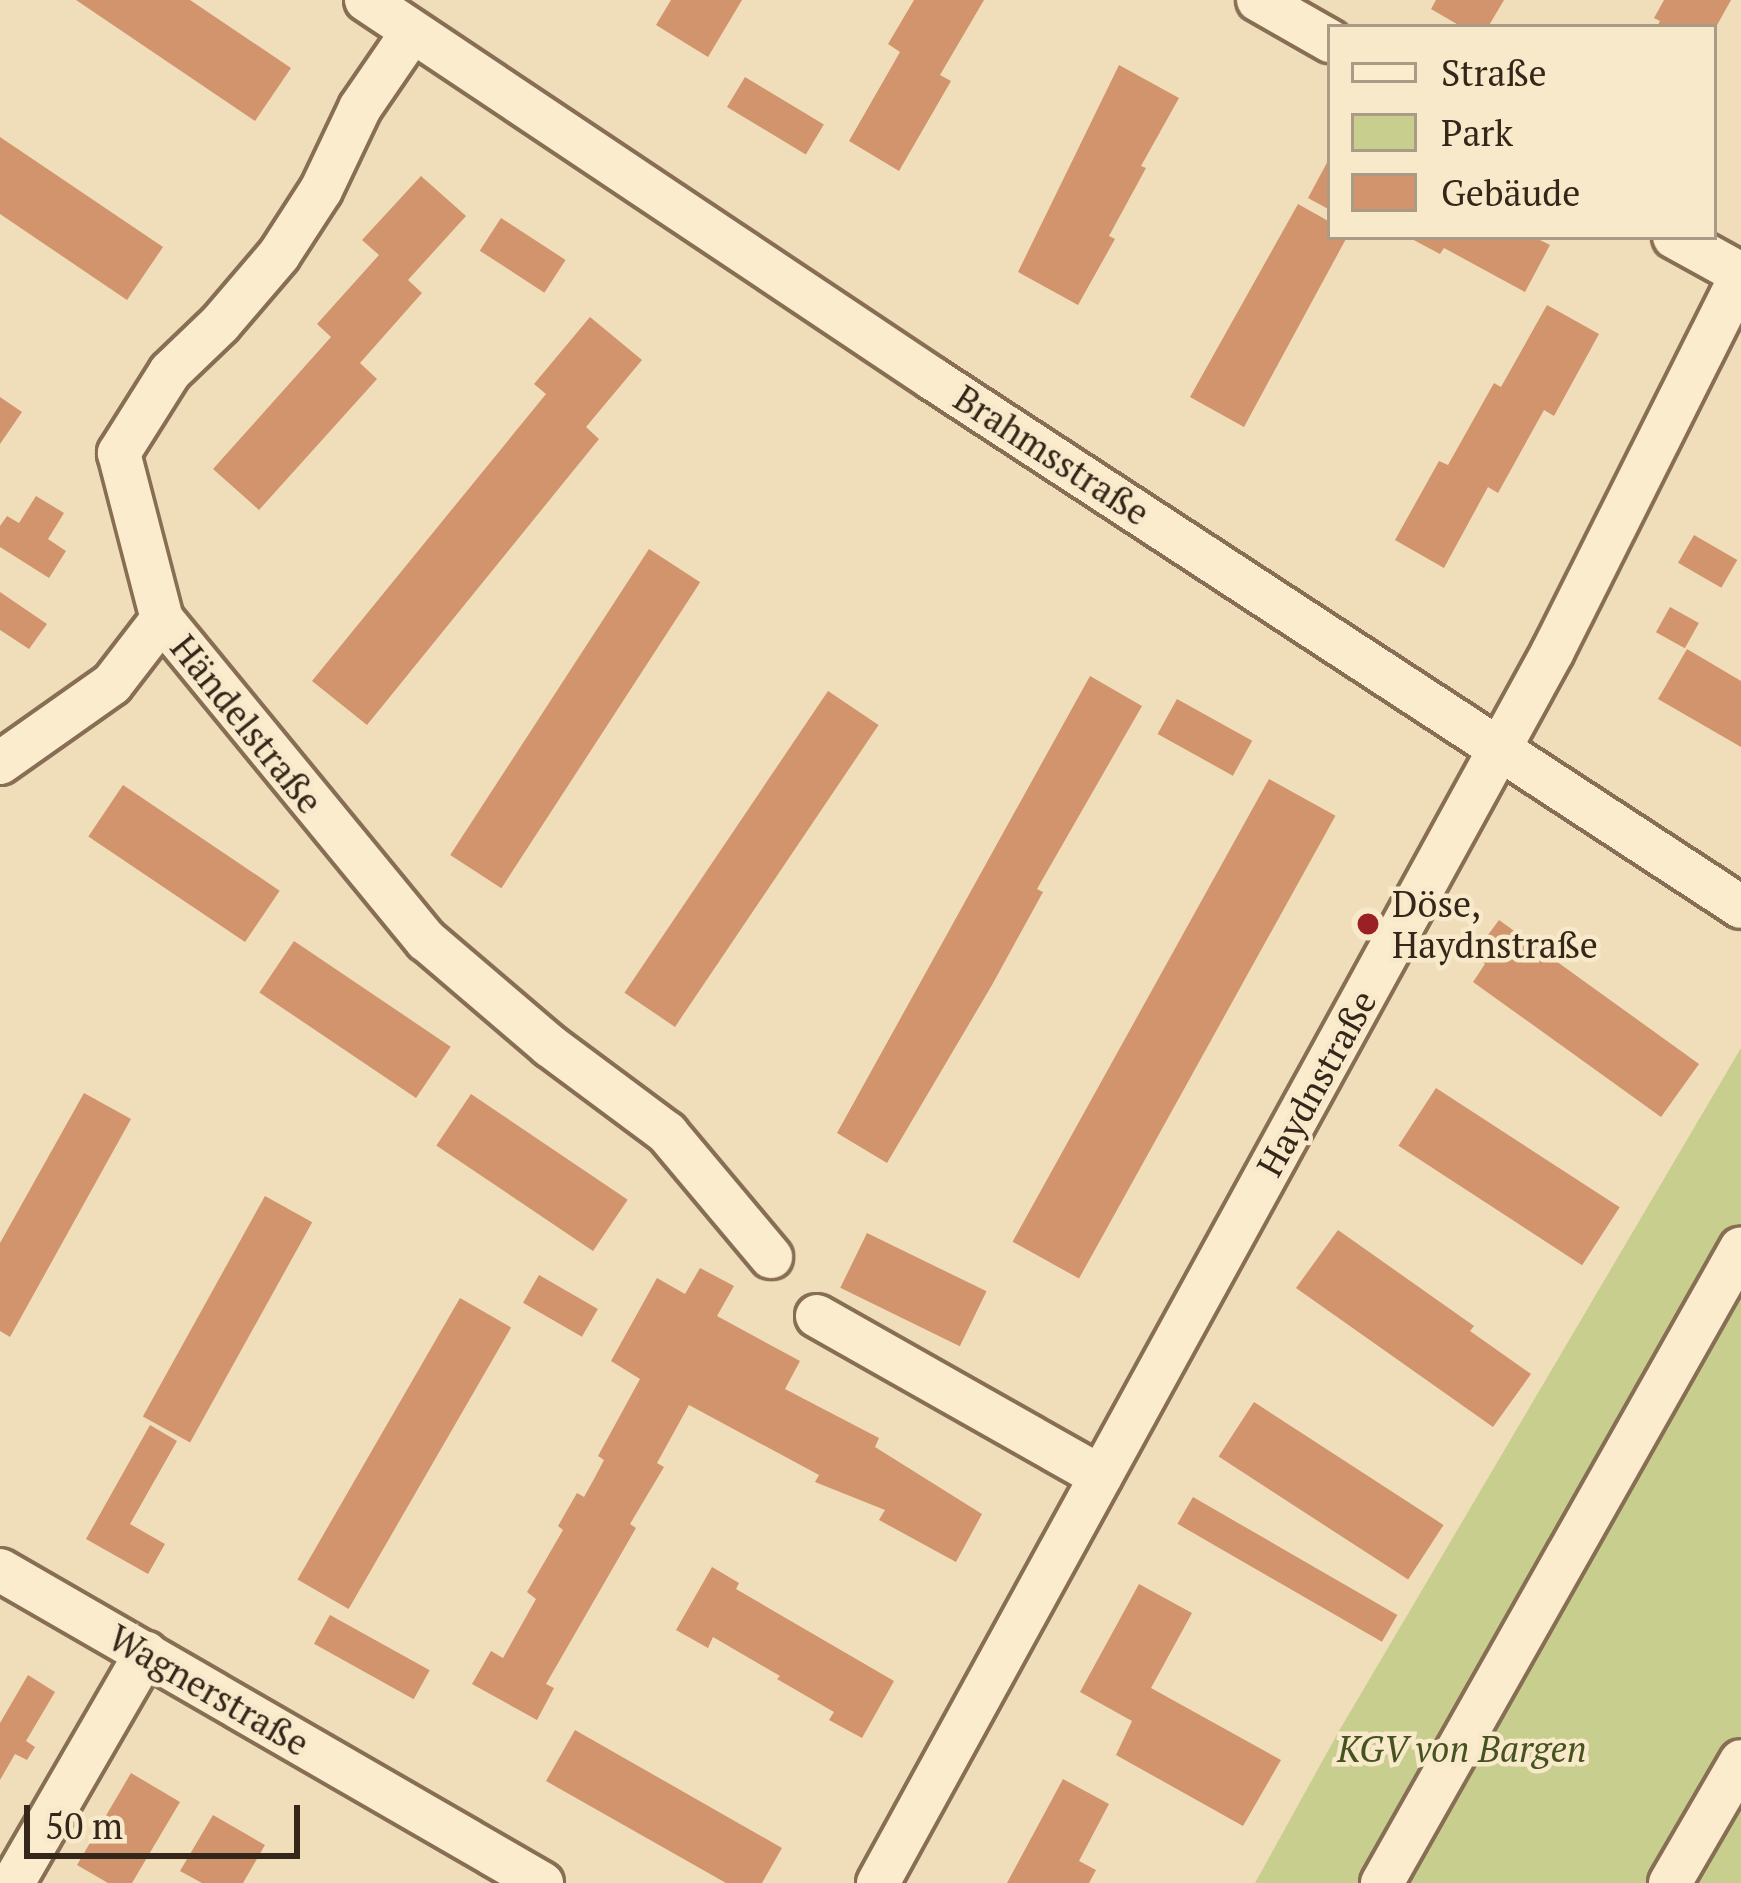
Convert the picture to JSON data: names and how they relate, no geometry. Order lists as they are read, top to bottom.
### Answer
{
  "streets": {
    "street": [
      "Brahmsstraße",
      "Händelstraße",
      "Haydnstraße",
      "Wagnerstraße"
    ]
  },
  "crossings": [
    ["Brahmsstraße", "Händelstraße"],
    ["Brahmsstraße", "Haydnstraße"]
  ],
  "parks": ["KGV von Bargen"],
  "places": ["Döse, Haydnstraße"],
  "legend": ["Straße", "Park", "Gebäude"],
  "scale_bar": "50 m"
}
